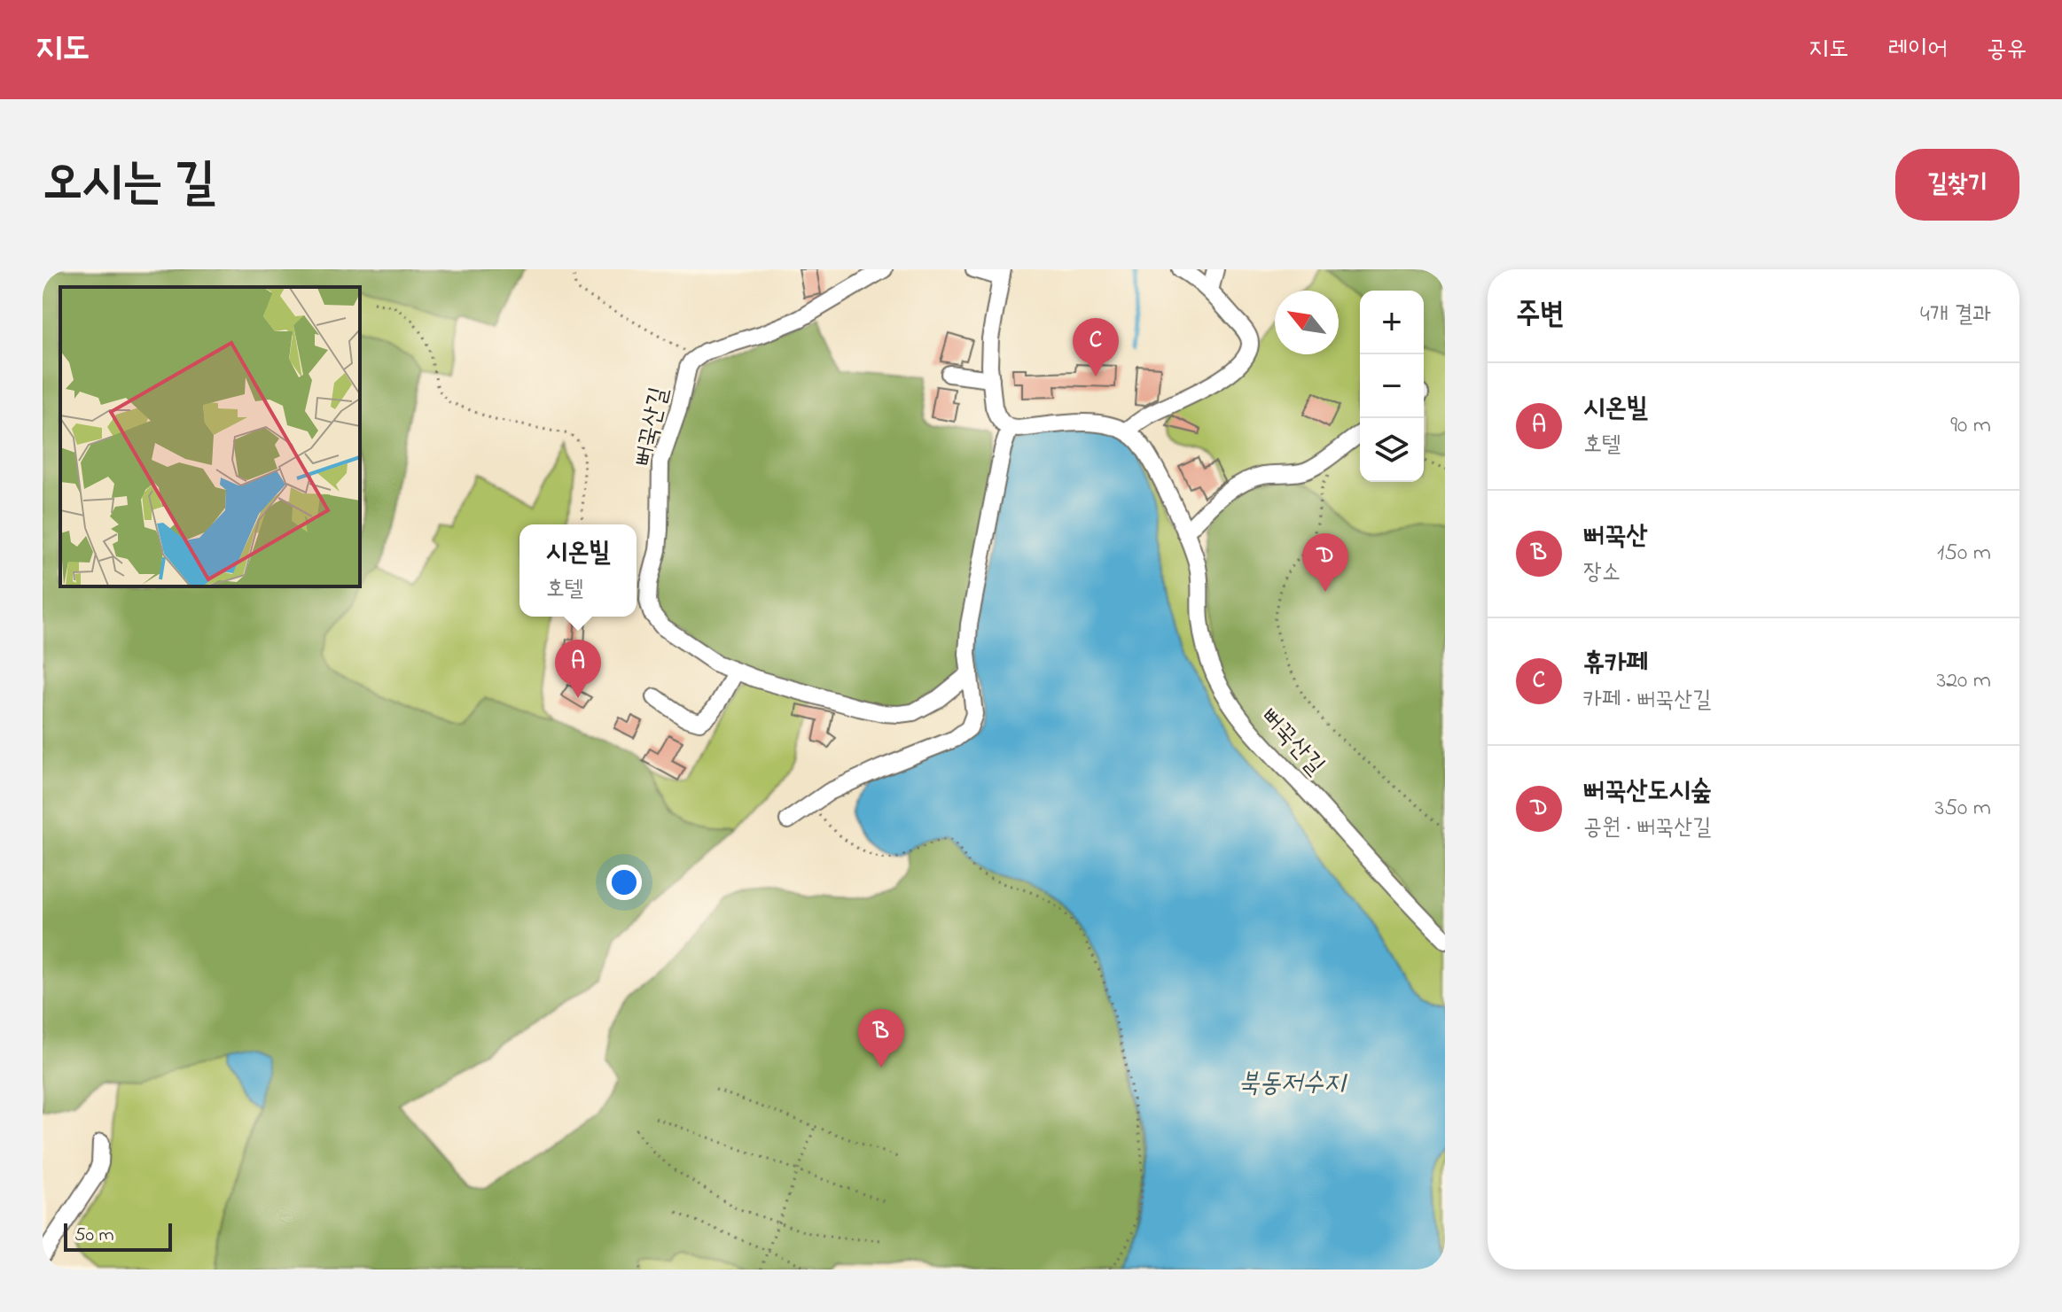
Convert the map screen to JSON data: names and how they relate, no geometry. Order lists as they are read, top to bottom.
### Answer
{
  "streets": {
    "street": ["뻐꾹산길"]
  },
  "water": ["북동저수지"],
  "scale_bar": "50 m",
  "north": "top left",
  "page": {
    "header": "지도",
    "nav": ["지도", "레이어", "공유"],
    "title": "오시는 길",
    "buttons": "길찾기",
    "heading": ["주변", "4개 결과"],
    "map_buttons": ["+", "−"],
    "pins": [
      "C",
      "D",
      "A",
      "B"
    ],
    "list": [
      {
        "mark": "A",
        "name": "시온빌",
        "note": "호텔",
        "value": "90 m"
      },
      {
        "mark": "B",
        "name": "뻐꾹산",
        "note": "장소",
        "value": "150 m"
      },
      {
        "mark": "C",
        "name": "휴카페",
        "note": "카페 · 뻐꾹산길",
        "value": "320 m"
      },
      {
        "mark": "D",
        "name": "뻐꾹산도시숲",
        "note": "공원 · 뻐꾹산길",
        "value": "350 m"
      }
    ],
    "popup": ["시온빌", "호텔"],
    "scale": "50 m"
  }
}
